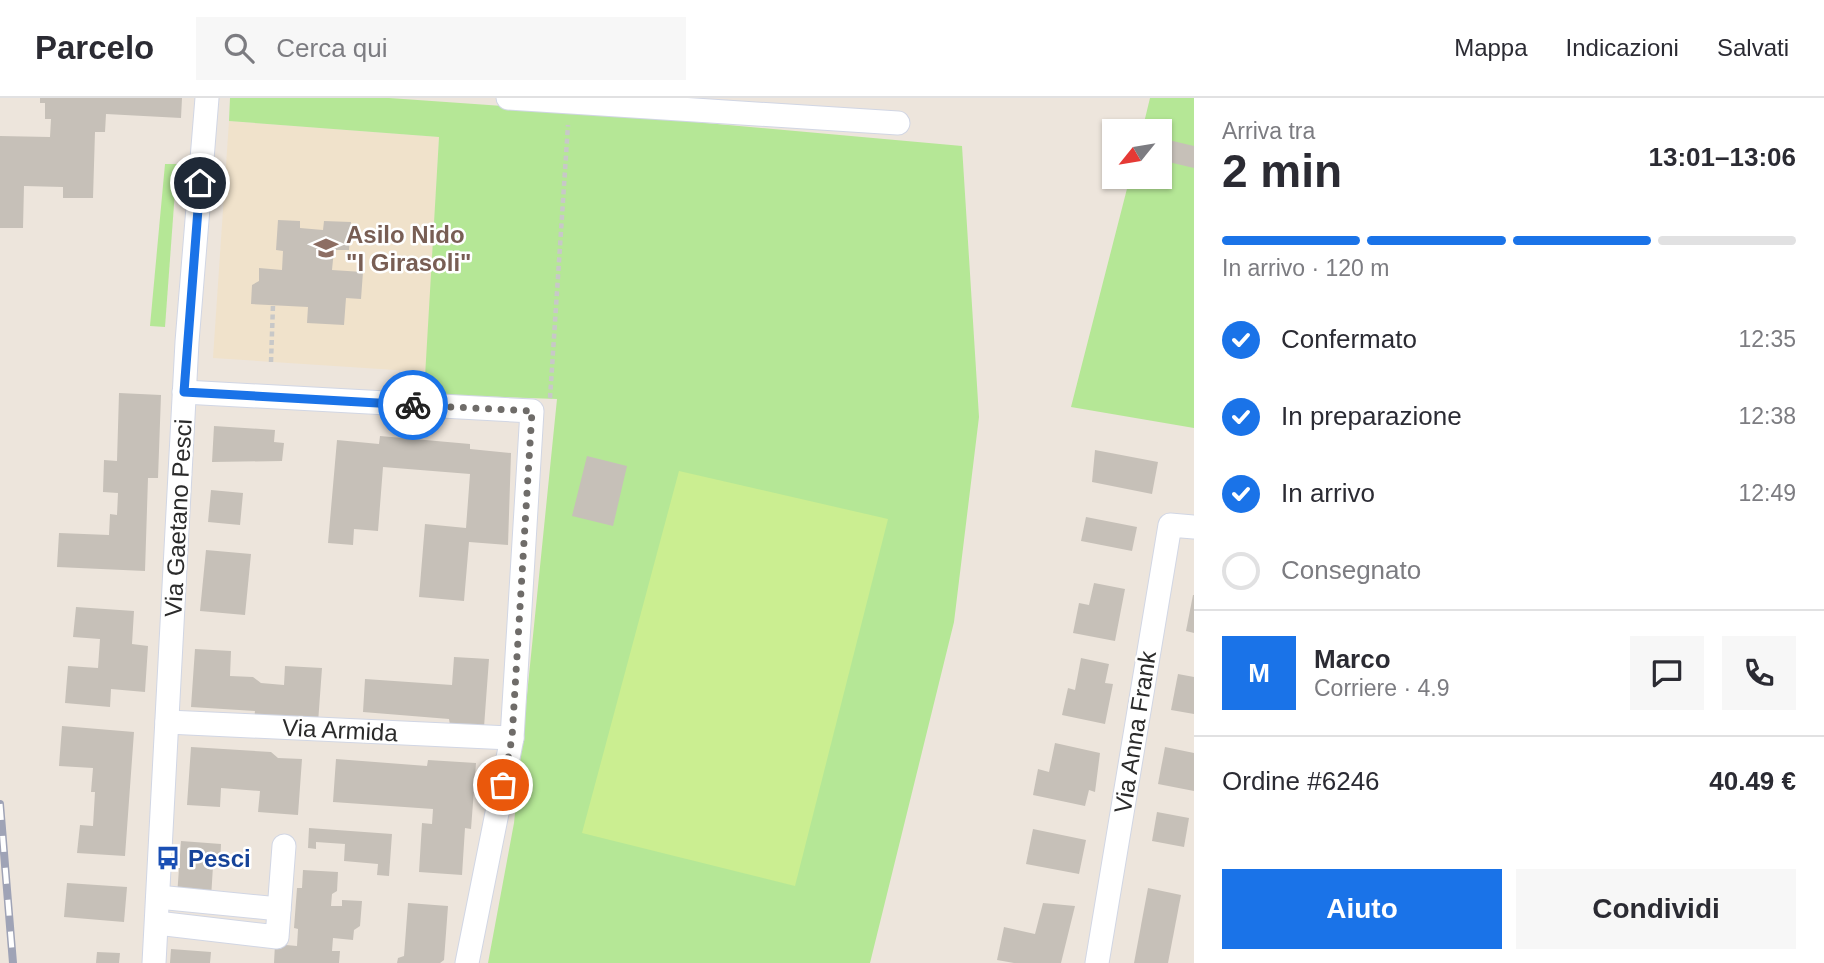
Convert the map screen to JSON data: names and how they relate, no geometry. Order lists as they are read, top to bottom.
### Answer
{
  "streets": {
    "street": ["Via Gaetano Pesci", "Via Armida", "Via Anna Frank"]
  },
  "crossings": [
    ["Via Gaetano Pesci", "Via Armida"]
  ],
  "places": {
    "school or university": ["Asilo Nido \"I Girasoli\""],
    "bus stop": ["Pesci"]
  },
  "north": "bottom left",
  "page": {
    "header": "Parcelo",
    "search": "Cerca qui",
    "nav": ["Mappa", "Indicazioni", "Salvati"],
    "heading": ["2 min", "Arriva tra", "13:01–13:06"],
    "panel": [
      "Marco",
      "Corriere · 4.9",
      "Ordine #6246",
      "40.49 €"
    ],
    "bar": "In arrivo · 120 m",
    "list": [
      ["Confermato", "12:35"],
      ["In preparazione", "12:38"],
      ["In arrivo", "12:49"],
      "Consegnato"
    ],
    "round": "M",
    "buttons": ["Aiuto", "Condividi"]
  }
}
